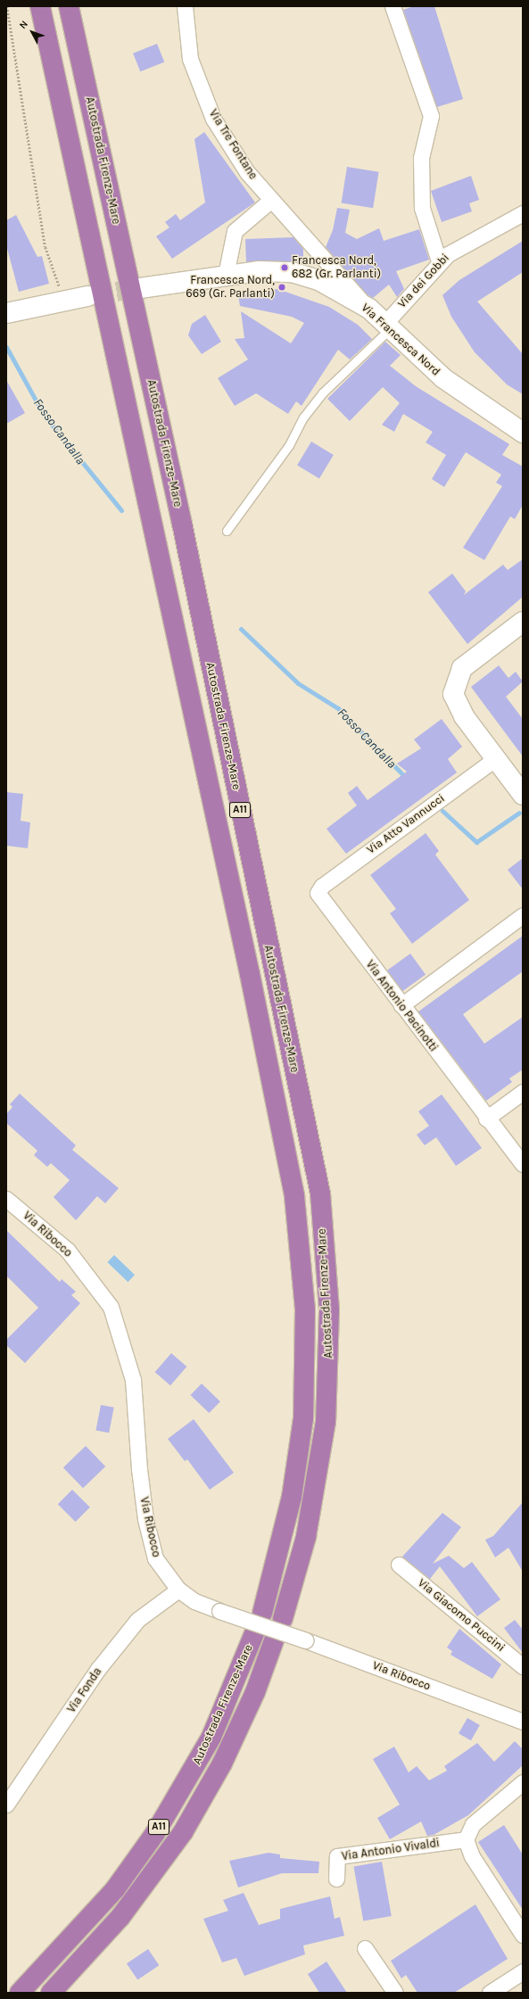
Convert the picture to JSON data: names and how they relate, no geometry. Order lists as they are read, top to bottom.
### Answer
{
  "streets": {
    "highway": ["Autostrada Firenze-Mare", "A11"],
    "main road": ["Via Francesca Nord"],
    "street": [
      "Via Tre Fontane",
      "Via dei Gobbi",
      "Via Atto Vannucci",
      "Via Antonio Pacinotti",
      "Via Ribocco",
      "Via Giacomo Puccini",
      "Via Fonda",
      "Via Antonio Vivaldi"
    ]
  },
  "crossings": [
    ["Via Tre Fontane", "Via Francesca Nord"],
    ["Via dei Gobbi", "Via Francesca Nord"],
    ["Via Atto Vannucci", "Via Antonio Pacinotti"],
    ["Via Ribocco", "Via Fonda"]
  ],
  "water": ["Fosso Candalla"],
  "places": ["Francesca Nord, 682 (Gr. Parlanti)", "Francesca Nord, 669 (Gr. Parlanti)"],
  "north": "top left"
}
